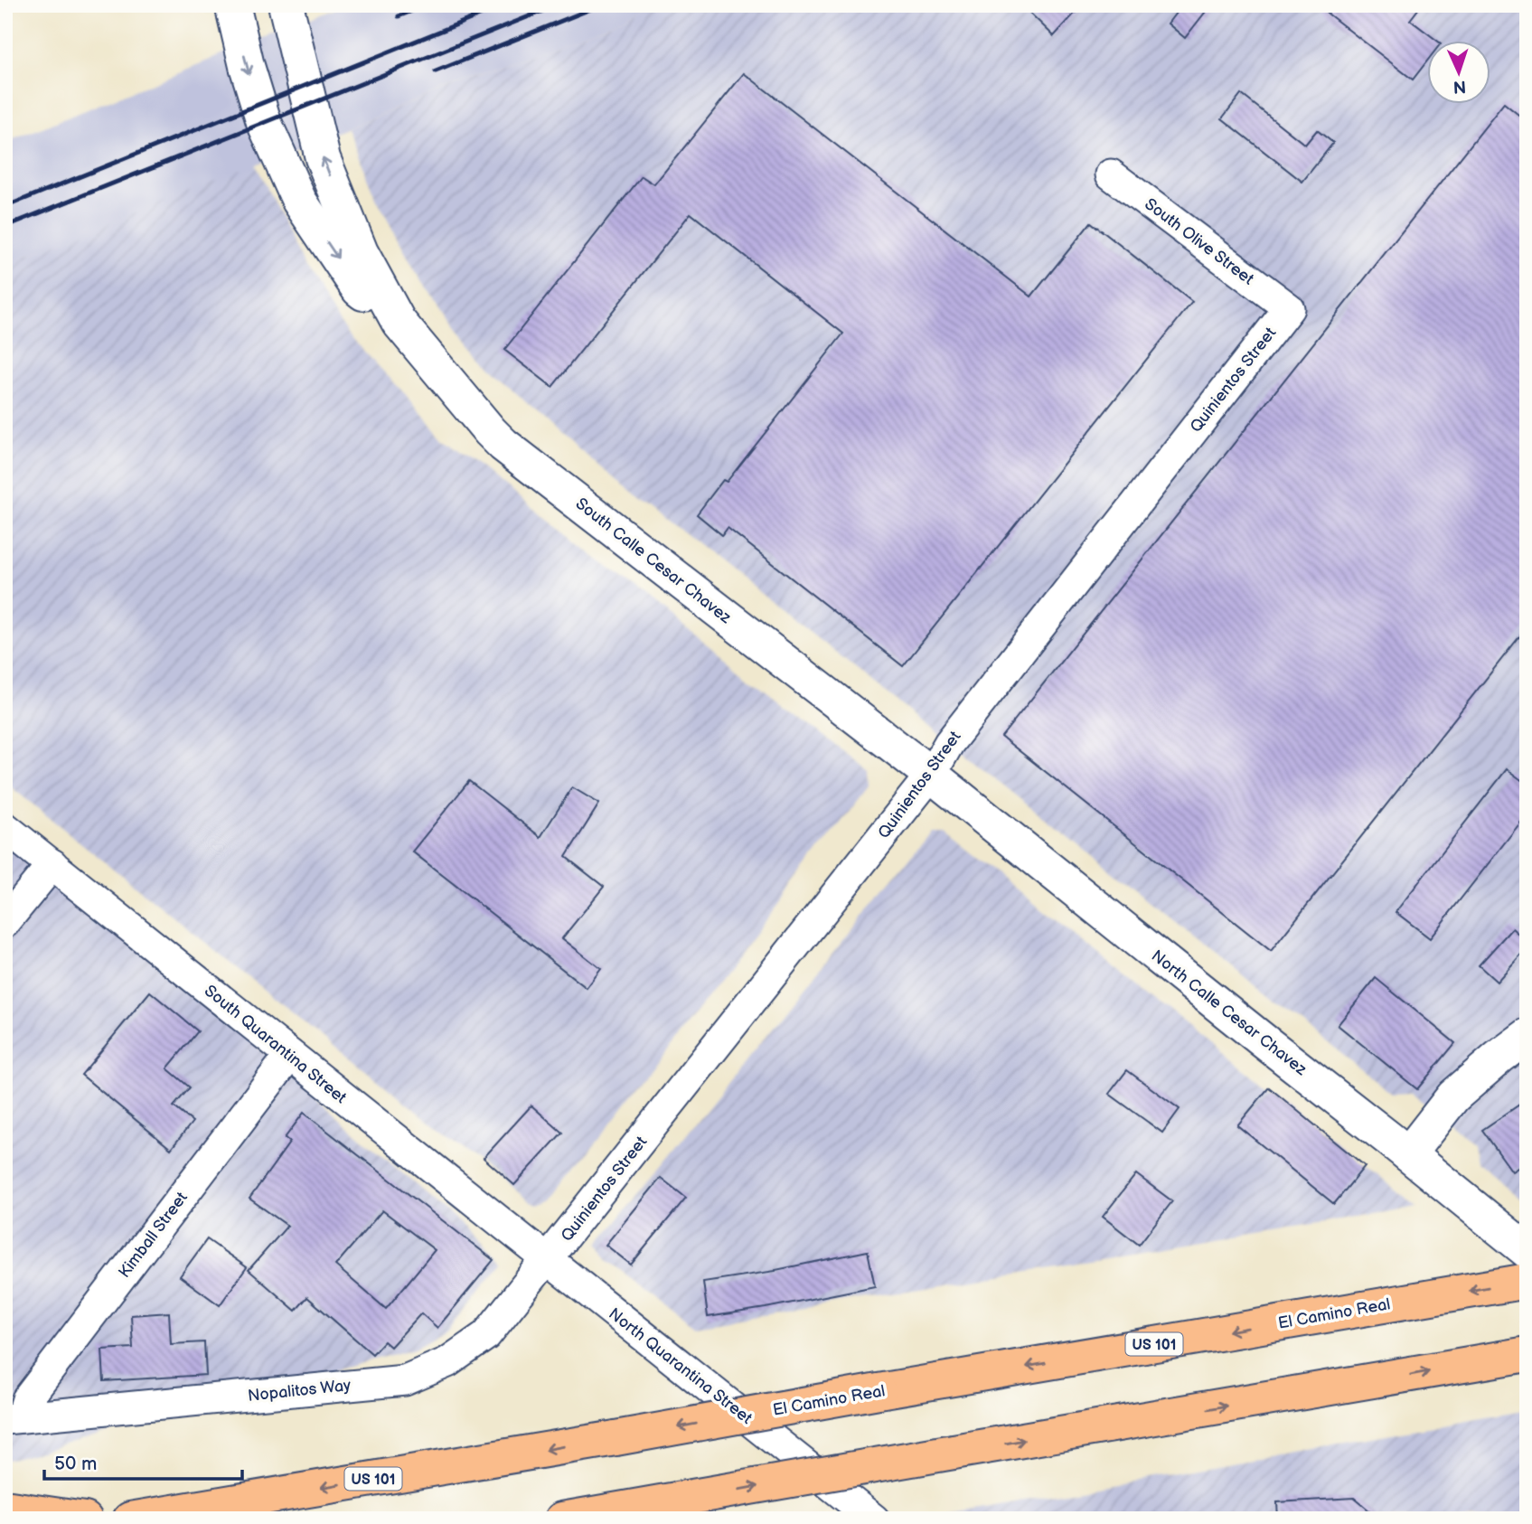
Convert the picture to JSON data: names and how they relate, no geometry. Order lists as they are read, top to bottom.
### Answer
{
  "streets": {
    "highway": ["El Camino Real", "US 101"],
    "street": [
      "South Olive Street",
      "Quinientos Street",
      "South Calle Cesar Chavez",
      "North Calle Cesar Chavez",
      "South Quarantina Street",
      "Kimball Street",
      "North Quarantina Street",
      "Nopalitos Way"
    ]
  },
  "crossings": [
    ["South Olive Street", "Quinientos Street"],
    ["Quinientos Street", "South Calle Cesar Chavez"],
    ["Quinientos Street", "North Calle Cesar Chavez"],
    ["Quinientos Street", "South Quarantina Street"],
    ["Quinientos Street", "North Quarantina Street"],
    ["Quinientos Street", "Nopalitos Way"],
    ["South Calle Cesar Chavez", "North Calle Cesar Chavez"],
    ["South Quarantina Street", "Kimball Street"],
    ["South Quarantina Street", "North Quarantina Street"],
    ["South Quarantina Street", "Nopalitos Way"],
    ["Kimball Street", "Nopalitos Way"],
    ["North Quarantina Street", "Nopalitos Way"]
  ],
  "scale_bar": "50 m",
  "north": "bottom"
}
